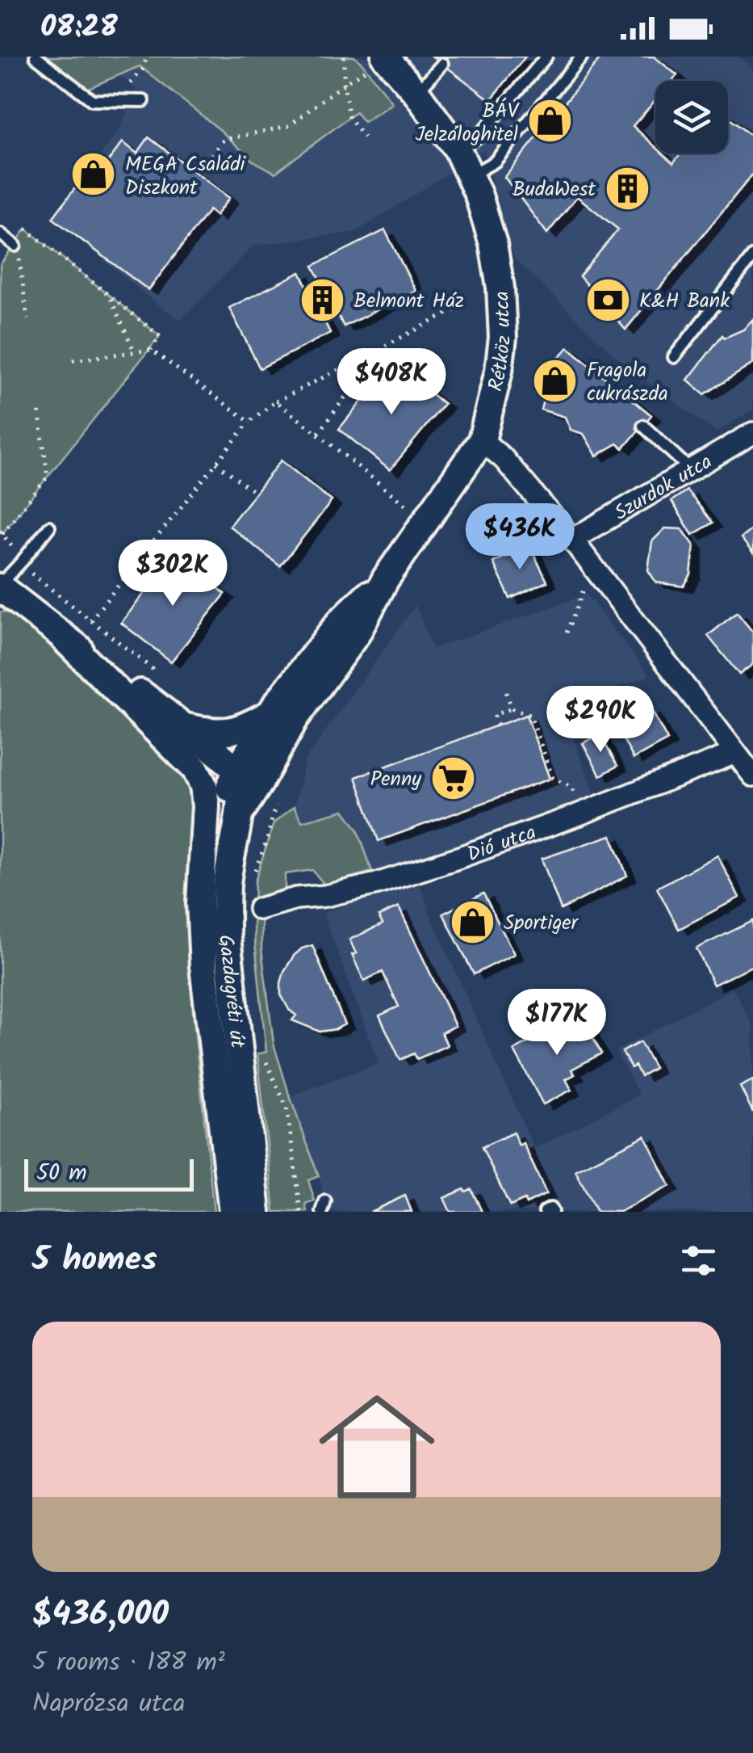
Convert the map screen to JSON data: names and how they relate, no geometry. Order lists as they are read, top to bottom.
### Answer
{
  "streets": {
    "street": [
      "Rétköz utca",
      "Szurdok utca",
      "Dió utca",
      "Gazdagréti út"
    ]
  },
  "crossings": [
    ["Rétköz utca", "Gazdagréti út"]
  ],
  "places": {
    "shop": [
      "BÁV Jelzáloghitel",
      "MEGA Családi Diszkont",
      "Fragola cukrászda",
      "Sportiger"
    ],
    "building": ["BudaWest", "Belmont Ház"],
    "bank": ["K&H Bank"],
    "supermarket": ["Penny"]
  },
  "scale_bar": "50 m",
  "page": {
    "status": "08:28",
    "price": [
      "$408K",
      "$436K",
      "$302K",
      "$290K",
      "$177K"
    ],
    "scale": "50 m",
    "heading": "5 homes",
    "list": [
      {
        "name": "$436,000",
        "note": "5 rooms · 188 m² · Naprózsa utca"
      }
    ]
  }
}
